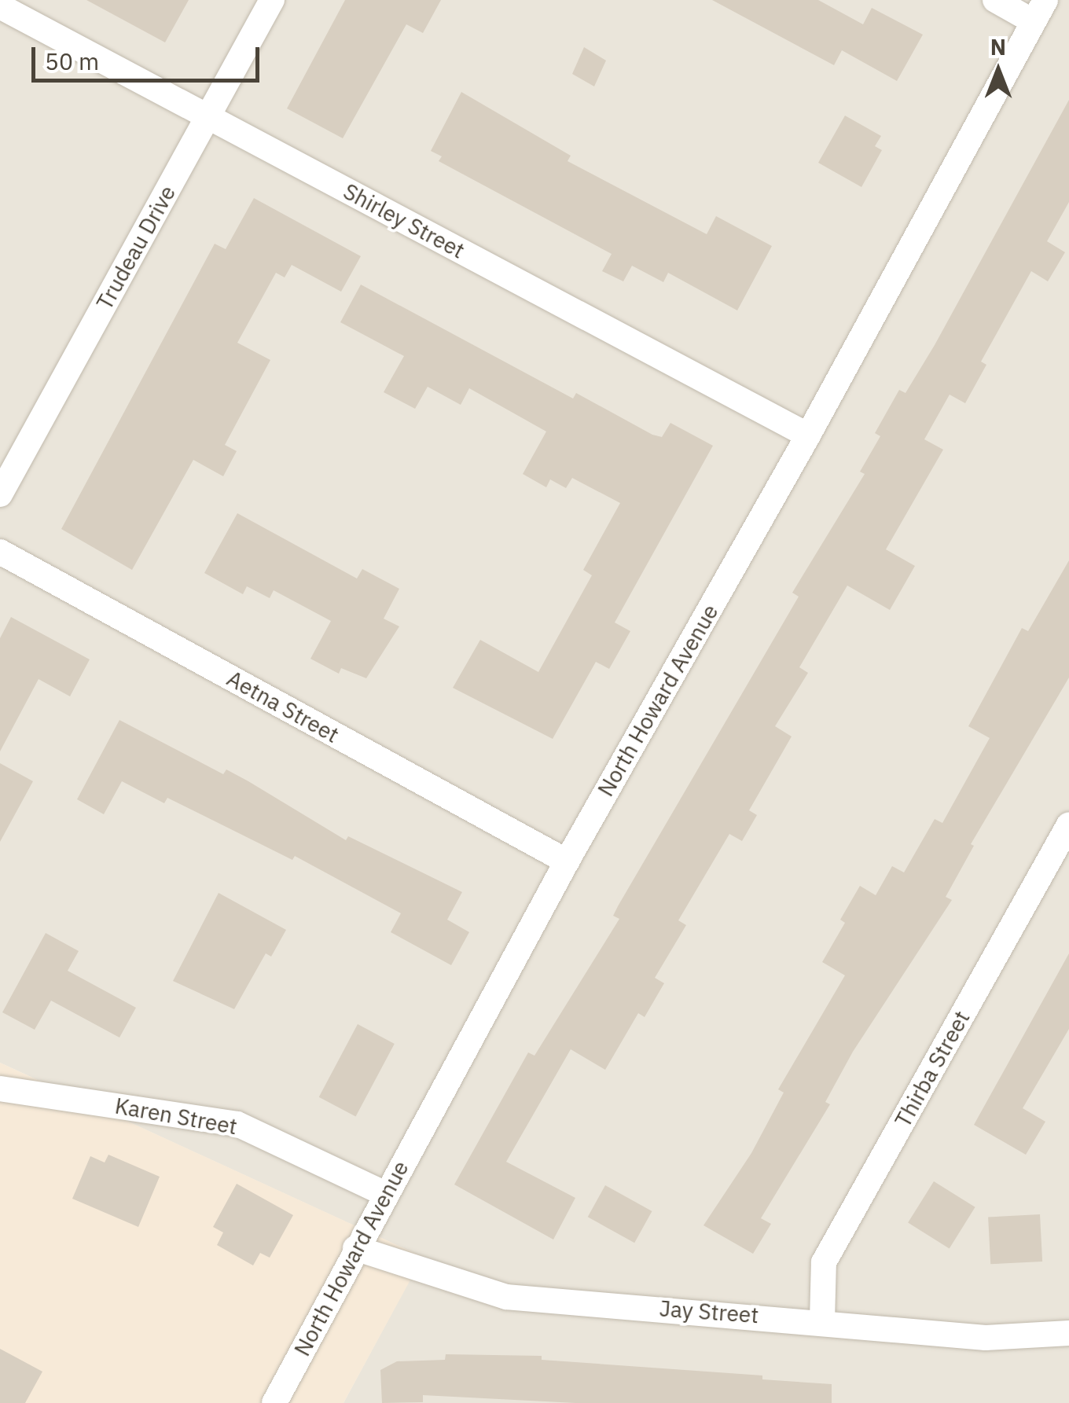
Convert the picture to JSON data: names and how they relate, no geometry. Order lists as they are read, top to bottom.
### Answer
{
  "streets": {
    "street": [
      "Shirley Street",
      "Trudeau Drive",
      "North Howard Avenue",
      "Aetna Street",
      "Thirba Street",
      "Karen Street",
      "Jay Street"
    ]
  },
  "crossings": [
    ["Shirley Street", "Trudeau Drive"],
    ["Shirley Street", "North Howard Avenue"],
    ["North Howard Avenue", "Aetna Street"],
    ["North Howard Avenue", "Karen Street"],
    ["North Howard Avenue", "Jay Street"],
    ["Thirba Street", "Jay Street"]
  ],
  "scale_bar": "50 m",
  "north": "top"
}
